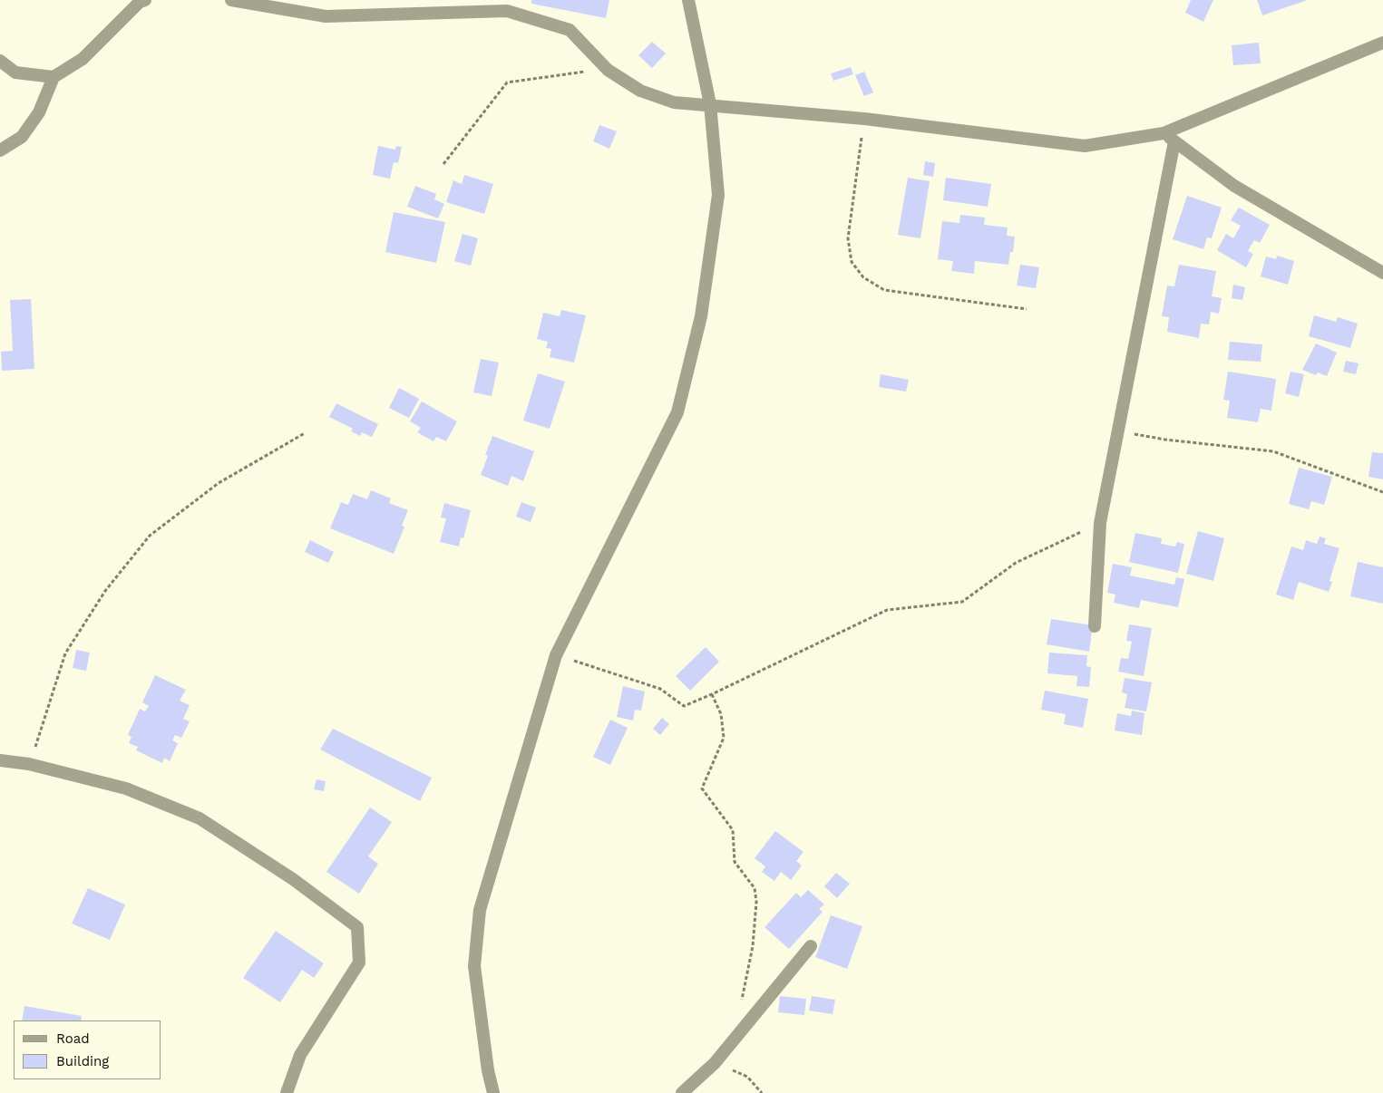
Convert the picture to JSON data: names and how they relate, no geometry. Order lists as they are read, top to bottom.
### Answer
{
  "legend": ["Road", "Building"]
}
